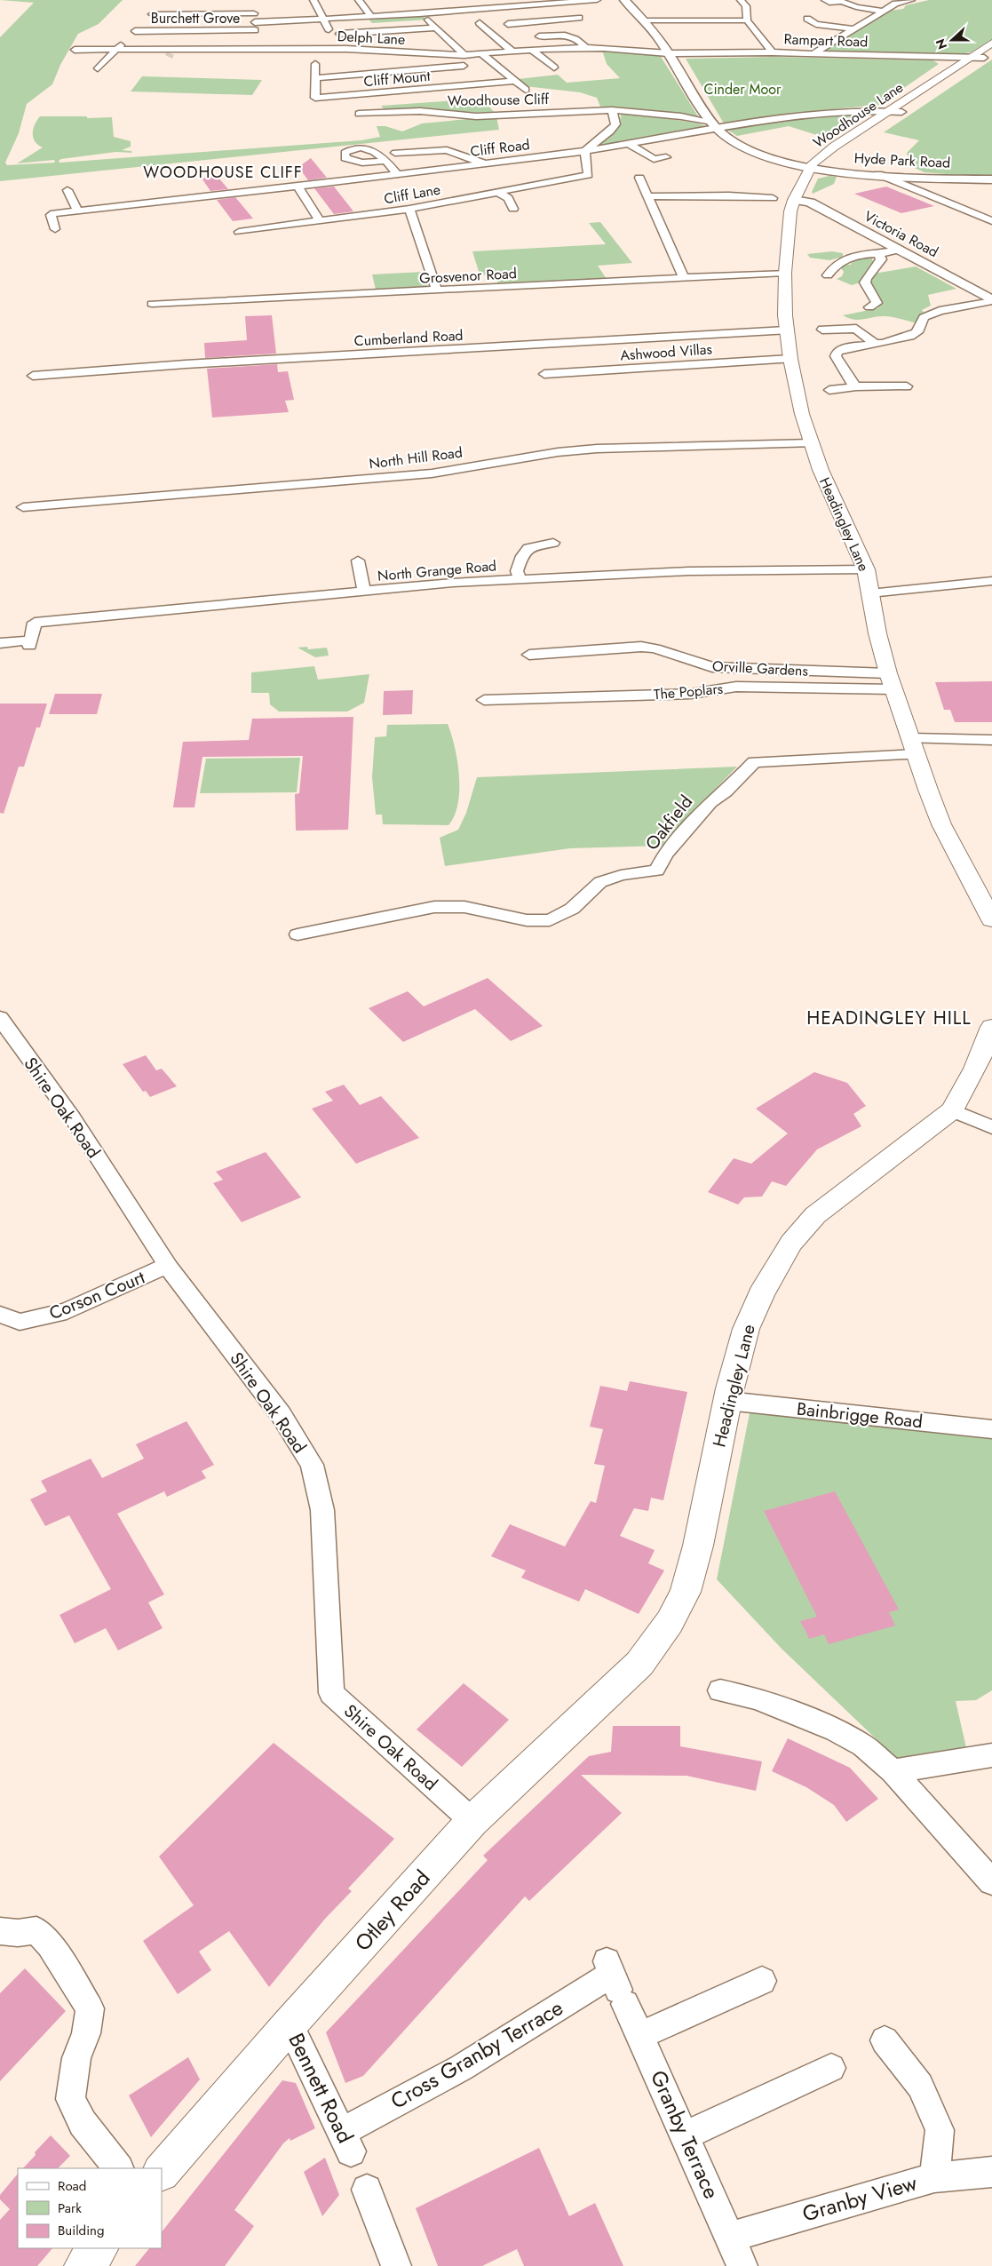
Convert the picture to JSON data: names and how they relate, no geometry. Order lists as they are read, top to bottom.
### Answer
{
  "streets": {
    "highway": ["Woodhouse Lane", "Headingley Lane", "Otley Road"],
    "street": [
      "Burchett Grove",
      "Delph Lane",
      "Rampart Road",
      "Cliff Mount",
      "Woodhouse Cliff",
      "Cliff Road",
      "Hyde Park Road",
      "Cliff Lane",
      "Victoria Road",
      "Grosvenor Road",
      "Cumberland Road",
      "Ashwood Villas",
      "North Hill Road",
      "North Grange Road",
      "Orville Gardens",
      "The Poplars",
      "Oakfield",
      "Shire Oak Road",
      "Corson Court",
      "Bainbrigge Road",
      "Cross Granby Terrace",
      "Bennett Road",
      "Granby Terrace",
      "Granby View"
    ]
  },
  "crossings": [
    ["Delph Lane", "Rampart Road"],
    ["Delph Lane", "Hyde Park Road"],
    ["Rampart Road", "Woodhouse Lane"],
    ["Rampart Road", "Hyde Park Road"],
    ["Woodhouse Cliff", "Cliff Road"],
    ["Woodhouse Cliff", "Hyde Park Road"],
    ["Woodhouse Lane", "Cliff Road"],
    ["Woodhouse Lane", "Hyde Park Road"],
    ["Woodhouse Lane", "Headingley Lane"],
    ["Cliff Road", "Hyde Park Road"],
    ["Cliff Road", "Cliff Lane"],
    ["Hyde Park Road", "Headingley Lane"],
    ["Victoria Road", "Headingley Lane"],
    ["Grosvenor Road", "Headingley Lane"],
    ["Cumberland Road", "Headingley Lane"],
    ["Ashwood Villas", "Headingley Lane"],
    ["North Hill Road", "Headingley Lane"],
    ["Headingley Lane", "North Grange Road"],
    ["Headingley Lane", "Orville Gardens"],
    ["Headingley Lane", "The Poplars"],
    ["Headingley Lane", "Oakfield"],
    ["Headingley Lane", "Bainbrigge Road"],
    ["Headingley Lane", "Otley Road"],
    ["Orville Gardens", "The Poplars"],
    ["Shire Oak Road", "Corson Court"],
    ["Shire Oak Road", "Otley Road"],
    ["Otley Road", "Bennett Road"],
    ["Cross Granby Terrace", "Bennett Road"],
    ["Cross Granby Terrace", "Granby Terrace"],
    ["Granby Terrace", "Granby View"]
  ],
  "districts": ["WOODHOUSE CLIFF", "HEADINGLEY HILL"],
  "parks": ["Cinder Moor"],
  "legend": ["Road", "Park", "Building"],
  "north": "left"
}
